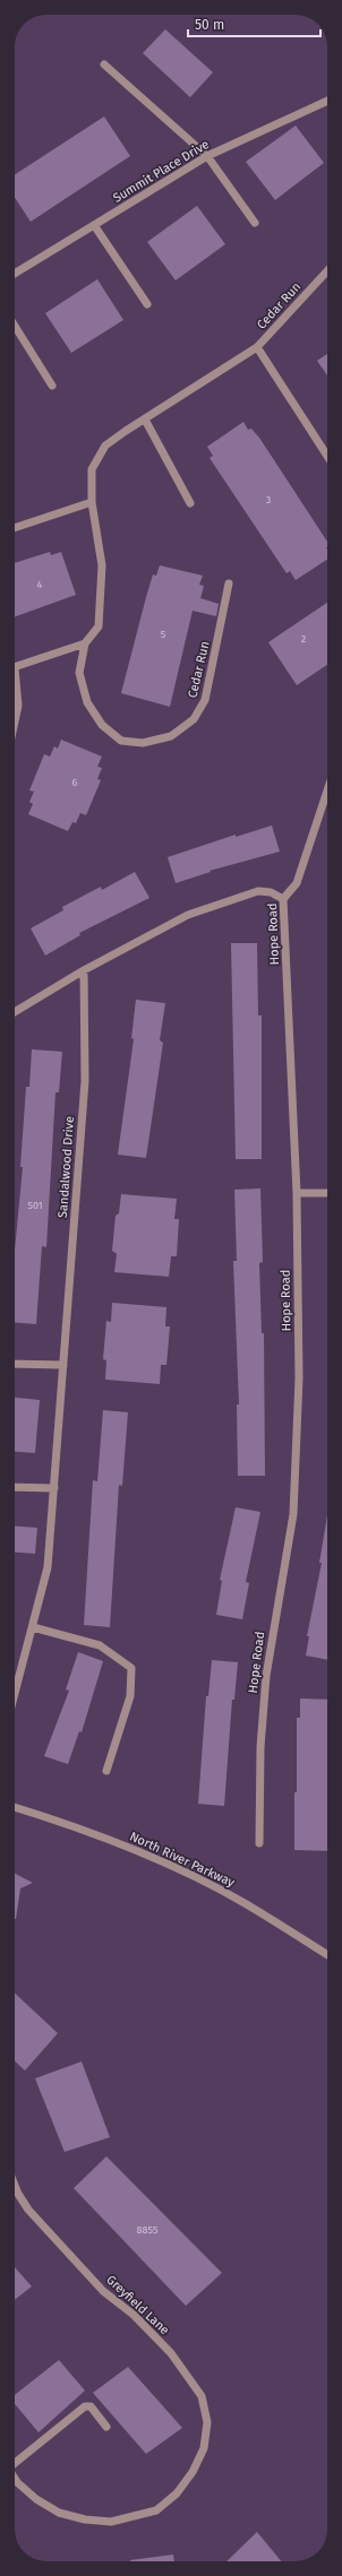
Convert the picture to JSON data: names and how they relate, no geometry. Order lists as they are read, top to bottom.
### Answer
{
  "streets": {
    "street": [
      "Summit Place Drive",
      "Cedar Run",
      "Hope Road",
      "Sandalwood Drive",
      "North River Parkway",
      "Greyfield Lane"
    ]
  },
  "house_numbers": [
    "3",
    "4",
    "5",
    "2",
    "6",
    "501",
    "8855"
  ],
  "scale_bar": "50 m"
}
